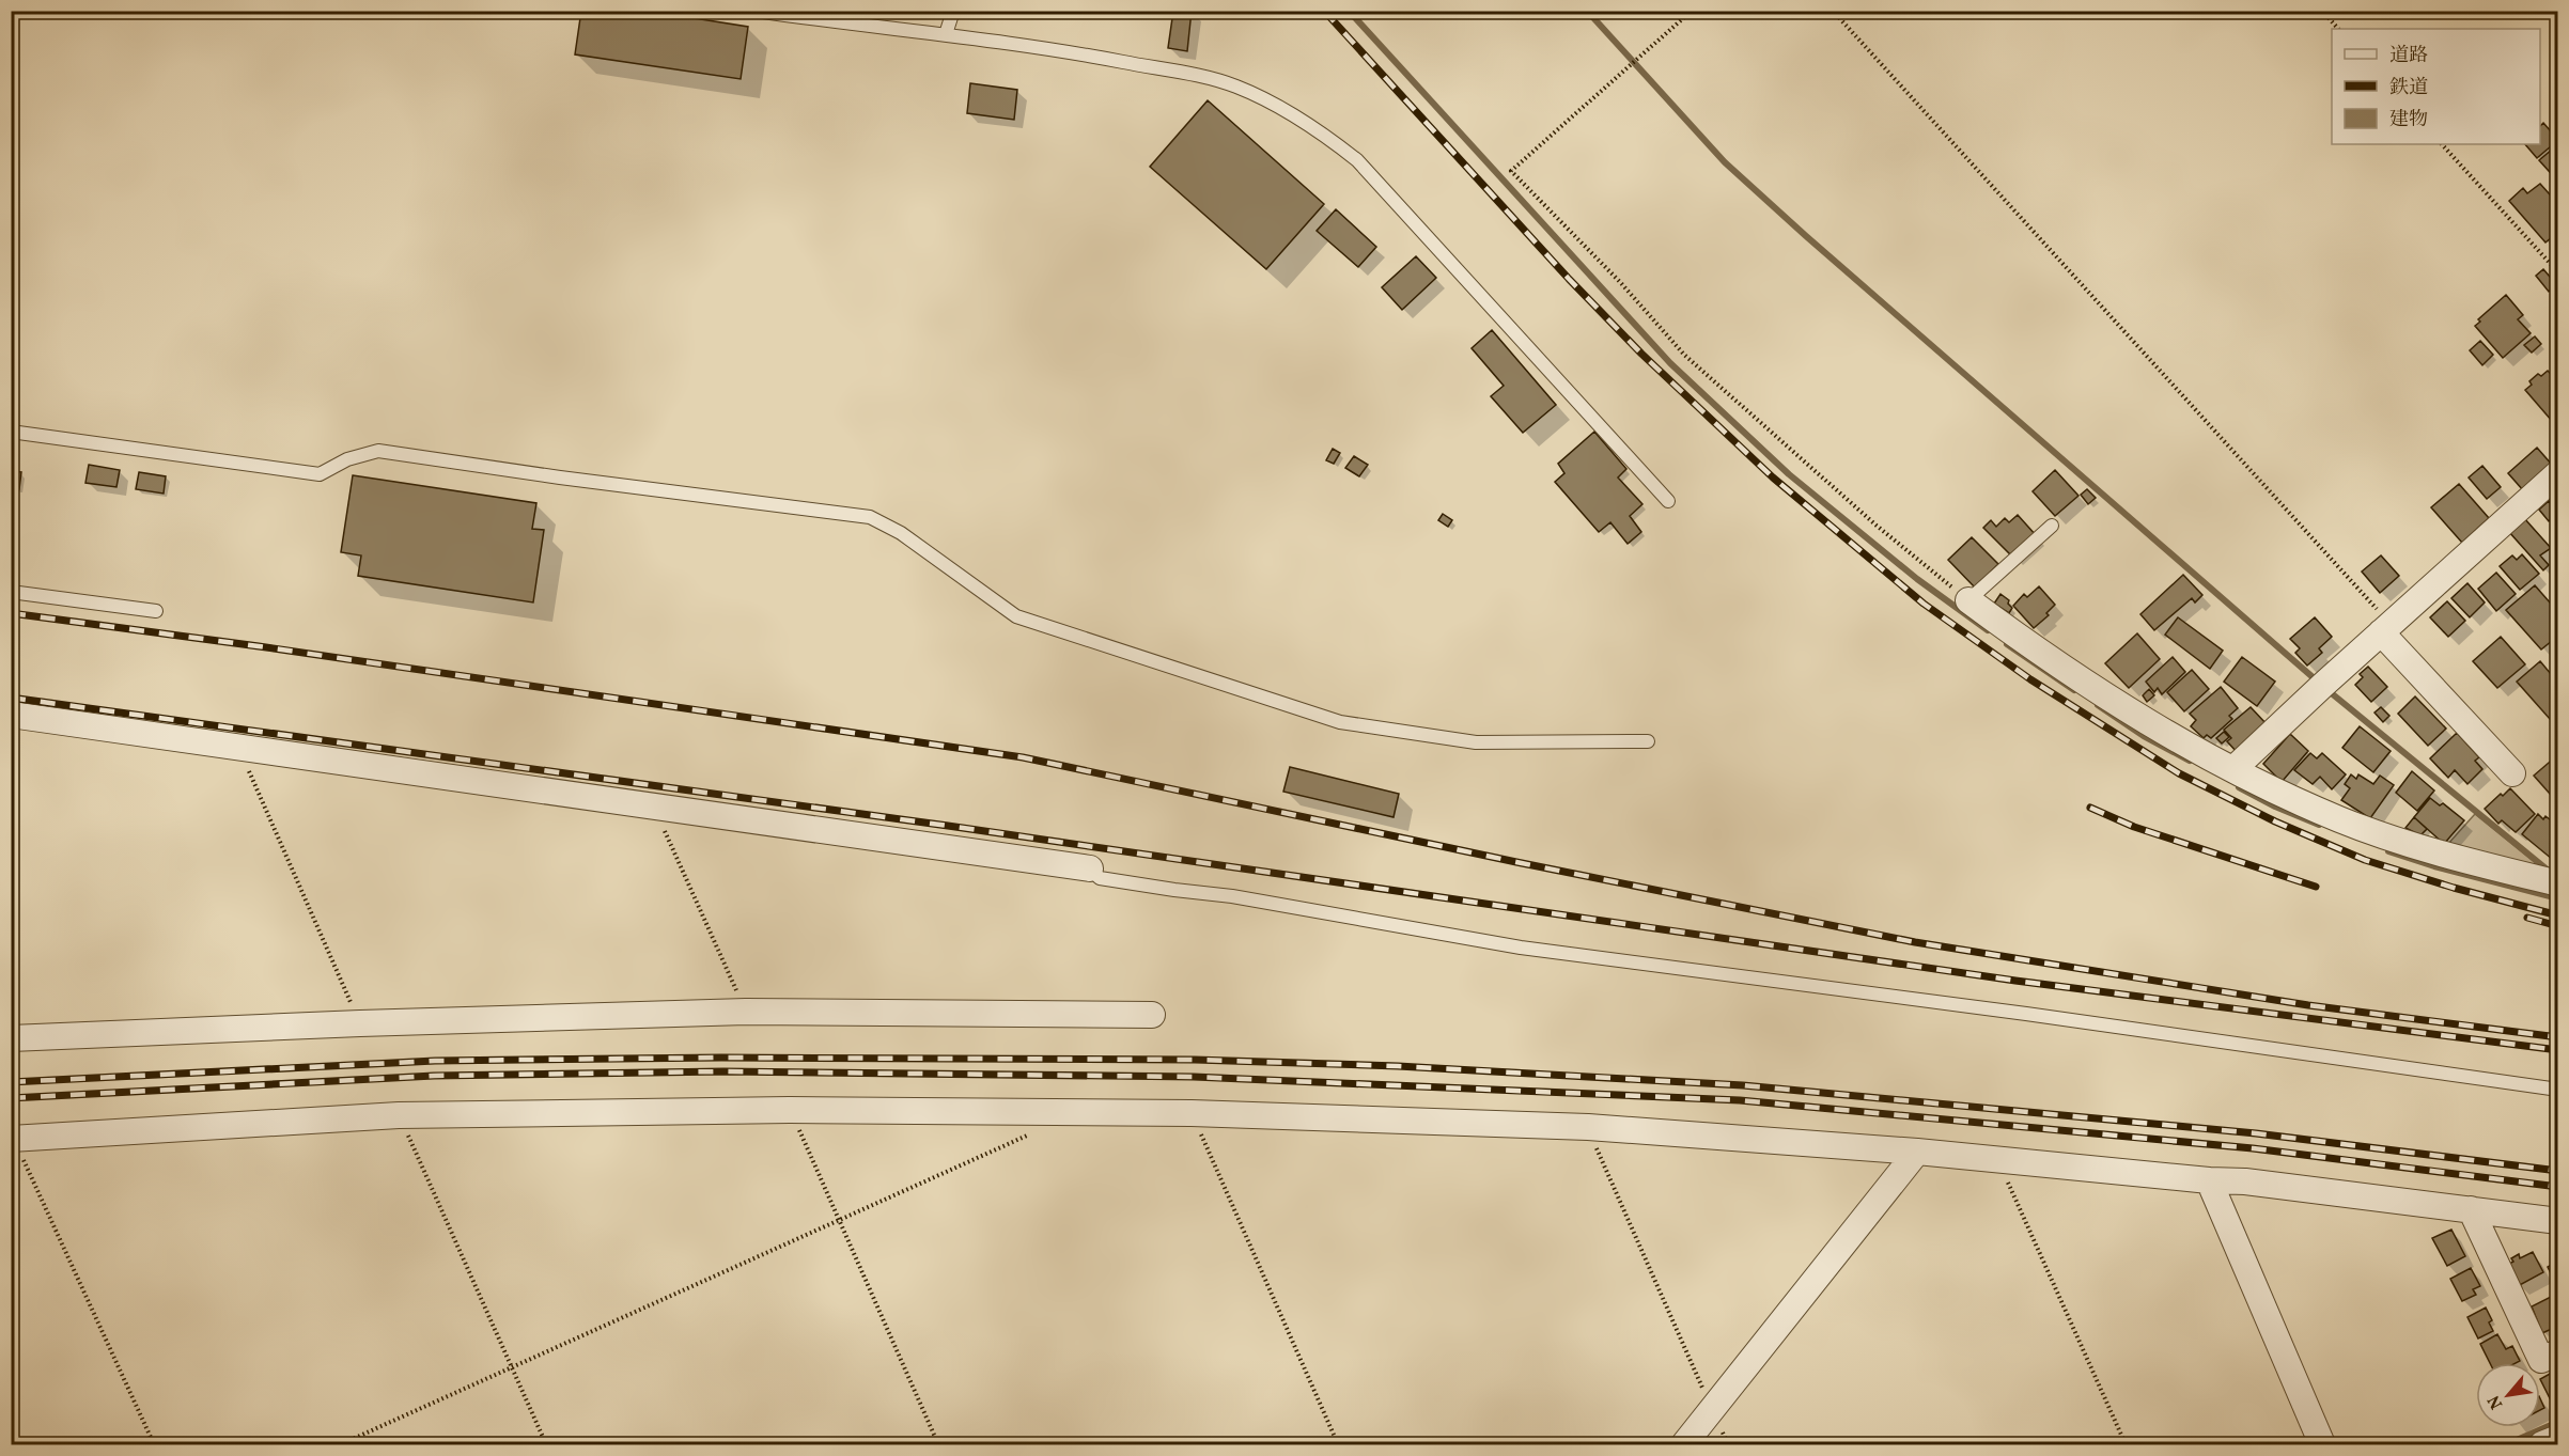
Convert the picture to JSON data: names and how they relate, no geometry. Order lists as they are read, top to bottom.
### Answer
{
  "legend": ["道路", "鉄道", "建物"],
  "north": "bottom left"
}
